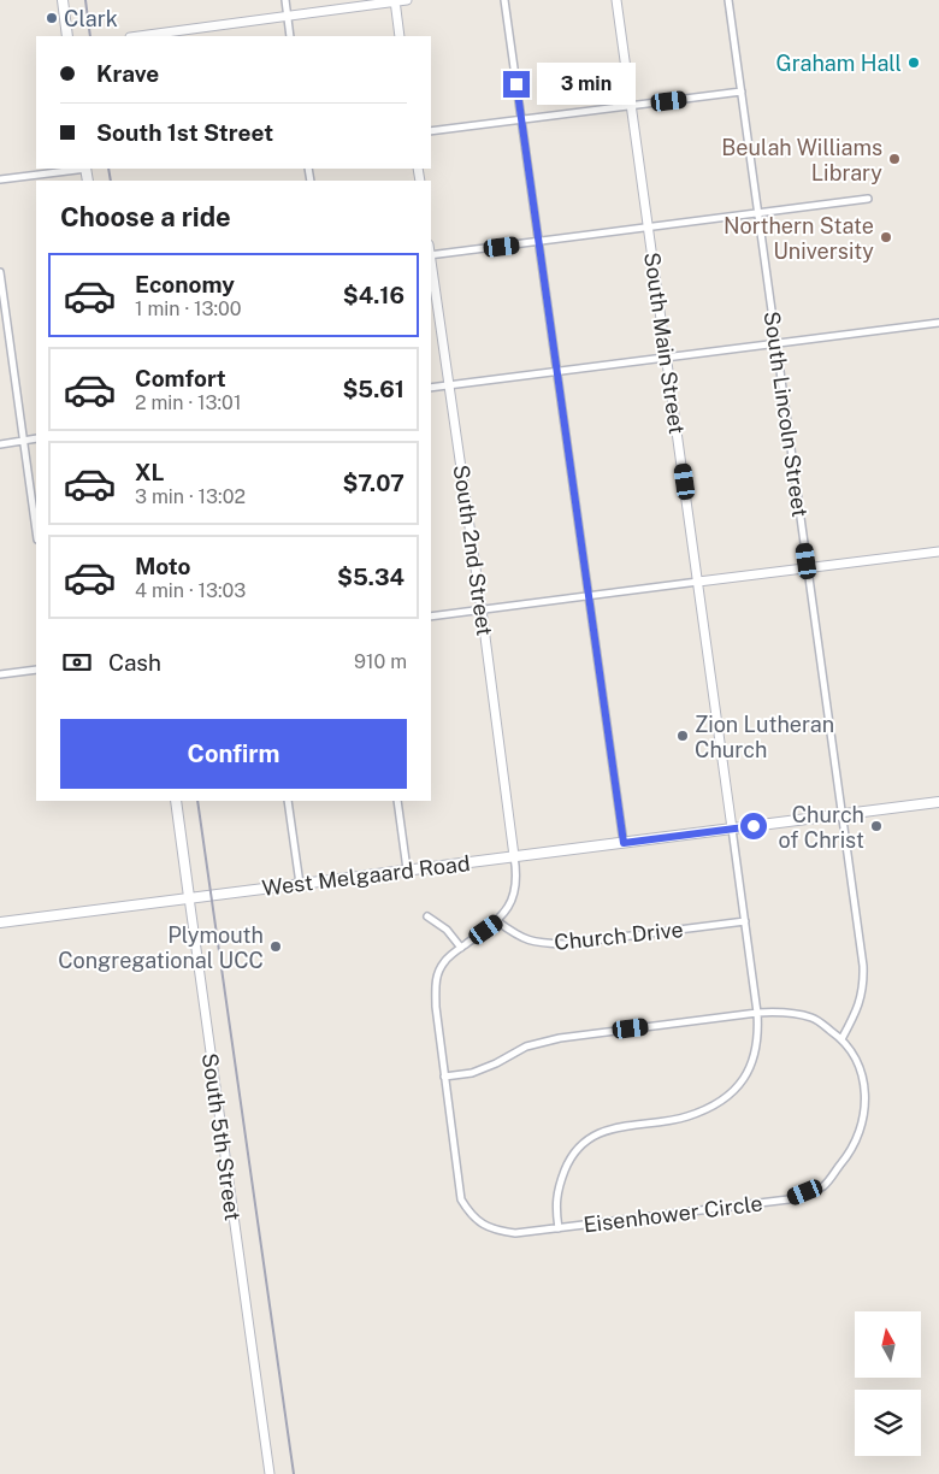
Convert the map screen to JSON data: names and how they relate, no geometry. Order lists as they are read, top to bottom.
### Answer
{
  "streets": {
    "main road": ["West Melgaard Road", "South 5th Street"],
    "street": [
      "South Main Street",
      "South Lincoln Street",
      "South 2nd Street",
      "Church Drive",
      "Eisenhower Circle"
    ]
  },
  "crossings": [
    ["South Main Street", "West Melgaard Road"],
    ["South Lincoln Street", "West Melgaard Road"],
    ["South Lincoln Street", "Eisenhower Circle"],
    ["South 2nd Street", "West Melgaard Road"],
    ["South 2nd Street", "Eisenhower Circle"],
    ["West Melgaard Road", "South 5th Street"],
    ["West Melgaard Road", "Eisenhower Circle"],
    ["Church Drive", "Eisenhower Circle"]
  ],
  "places": [
    "Clark",
    "Graham Hall",
    "Beulah Williams Library",
    "Northern State University",
    "Zion Lutheran Church",
    "Church of Christ",
    "Plymouth Congregational UCC"
  ],
  "north": "top",
  "page": {
    "banner": ["Krave", "South 1st Street"],
    "bubble": "3 min",
    "heading": "Choose a ride",
    "list": [
      {
        "name": "Economy",
        "note": "1 min · 13:00",
        "value": "$4.16"
      },
      {
        "name": "Comfort",
        "note": "2 min · 13:01",
        "value": "$5.61"
      },
      {
        "name": "XL",
        "note": "3 min · 13:02",
        "value": "$7.07"
      },
      {
        "name": "Moto",
        "note": "4 min · 13:03",
        "value": "$5.34"
      }
    ],
    "pay": ["Cash", "910 m"],
    "buttons": "Confirm"
  }
}
